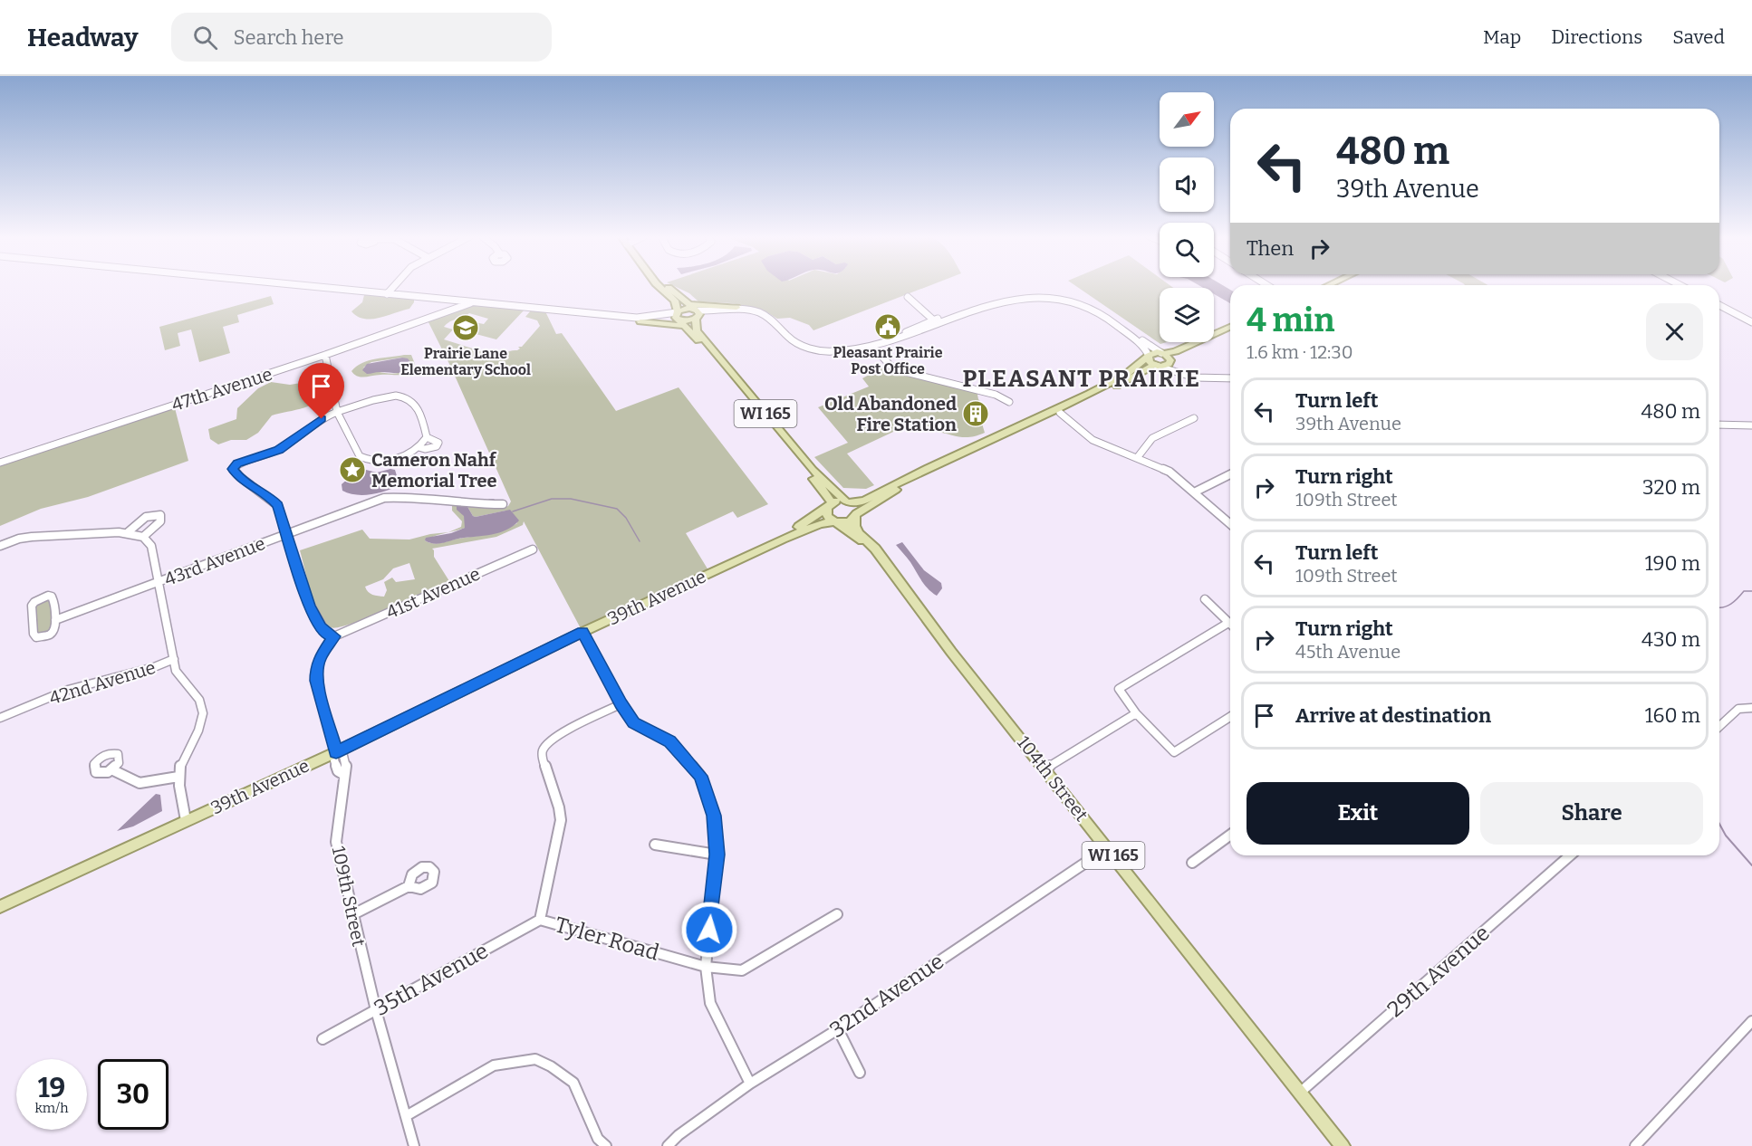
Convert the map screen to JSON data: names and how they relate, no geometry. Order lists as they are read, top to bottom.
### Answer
{
  "streets": {
    "main road": ["WI 165", "39th Avenue", "104th Street"],
    "street": [
      "47th Avenue",
      "43rd Avenue",
      "41st Avenue",
      "42nd Avenue",
      "109th Street",
      "Tyler Road",
      "29th Avenue",
      "35th Avenue",
      "32nd Avenue"
    ]
  },
  "crossings": [
    ["WI 165", "39th Avenue"],
    ["WI 165", "104th Street"],
    ["41st Avenue", "109th Street"],
    ["39th Avenue", "104th Street"],
    ["39th Avenue", "109th Street"],
    ["104th Street", "29th Avenue"],
    ["104th Street", "32nd Avenue"],
    ["109th Street", "35th Avenue"],
    ["Tyler Road", "35th Avenue"]
  ],
  "districts": ["PLEASANT PRAIRIE"],
  "places": {
    "public building": ["Pleasant Prairie Post Office"],
    "school or university": ["Prairie Lane Elementary School"],
    "building": ["Old Abandoned Fire Station"],
    "place": ["Cameron Nahf Memorial Tree"]
  },
  "north": "top right",
  "page": {
    "header": "Headway",
    "search": "Search here",
    "nav": ["Map", "Directions", "Saved"],
    "turn": ["480 m", "39th Avenue"],
    "then": "Then",
    "heading": ["4 min", "1.6 km · 12:30"],
    "list": [
      {
        "name": "Turn left",
        "note": "39th Avenue",
        "value": "480 m"
      },
      {
        "name": "Turn right",
        "note": "109th Street",
        "value": "320 m"
      },
      {
        "name": "Turn left",
        "note": "109th Street",
        "value": "190 m"
      },
      {
        "name": "Turn right",
        "note": "45th Avenue",
        "value": "430 m"
      },
      {
        "name": "Arrive at destination",
        "value": "160 m"
      }
    ],
    "buttons": ["Exit", "Share"],
    "speed": "19 km/h",
    "limit": "30"
  }
}
